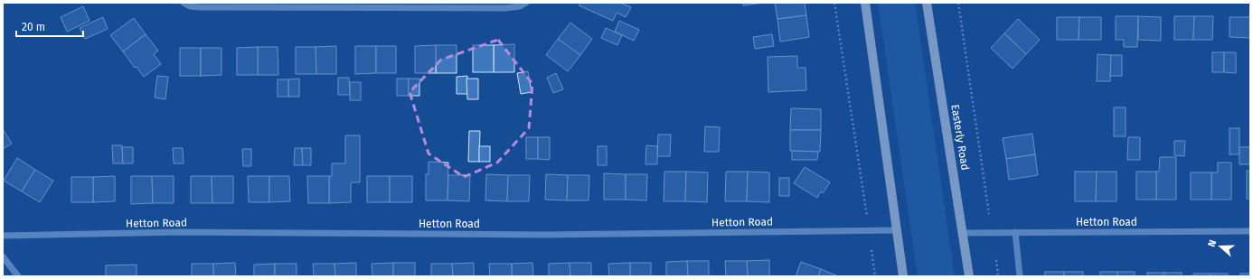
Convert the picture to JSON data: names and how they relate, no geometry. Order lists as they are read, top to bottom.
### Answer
{
  "streets": {
    "main road": ["Easterly Road"],
    "street": ["Hetton Road"]
  },
  "crossings": [
    ["Easterly Road", "Hetton Road"]
  ],
  "scale_bar": "20 m",
  "north": "left"
}
